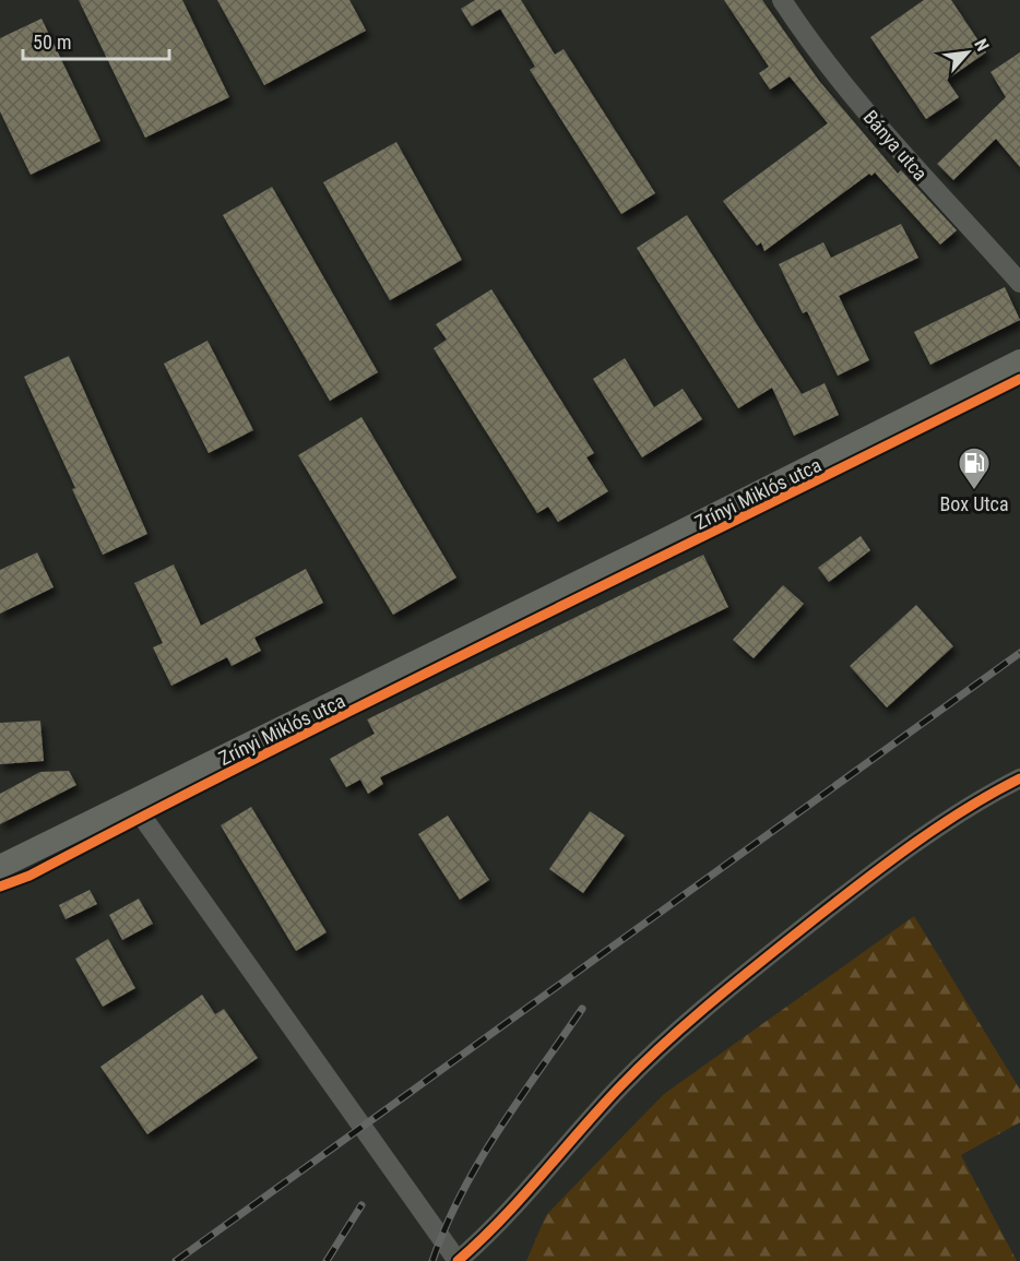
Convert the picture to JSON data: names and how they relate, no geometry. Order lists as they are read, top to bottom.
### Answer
{
  "streets": {
    "main road": ["Zrínyi Miklós utca"],
    "street": ["Bánya utca"]
  },
  "places": {
    "fuel station": ["Box Utca"]
  },
  "scale_bar": "50 m",
  "north": "top right"
}
